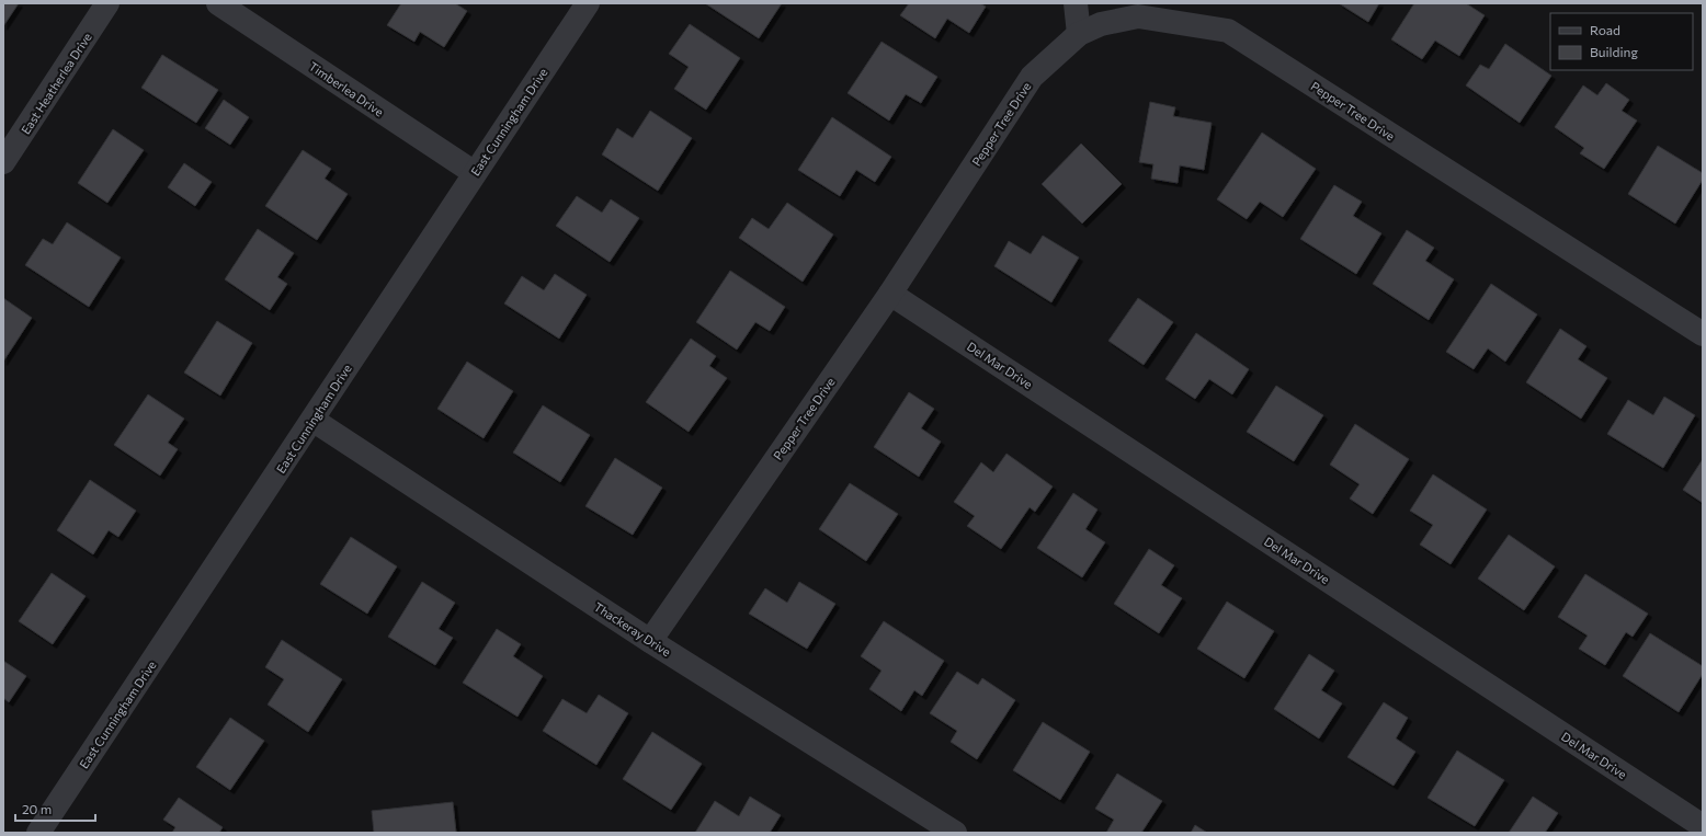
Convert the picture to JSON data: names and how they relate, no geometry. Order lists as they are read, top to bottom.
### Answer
{
  "streets": {
    "street": [
      "East Heatherlea Drive",
      "Timberlea Drive",
      "Pepper Tree Drive",
      "East Cunningham Drive",
      "Del Mar Drive",
      "Thackeray Drive"
    ]
  },
  "crossings": [
    ["Timberlea Drive", "East Cunningham Drive"],
    ["Pepper Tree Drive", "Del Mar Drive"],
    ["Pepper Tree Drive", "Thackeray Drive"],
    ["East Cunningham Drive", "Thackeray Drive"]
  ],
  "legend": ["Road", "Building"],
  "scale_bar": "20 m"
}
